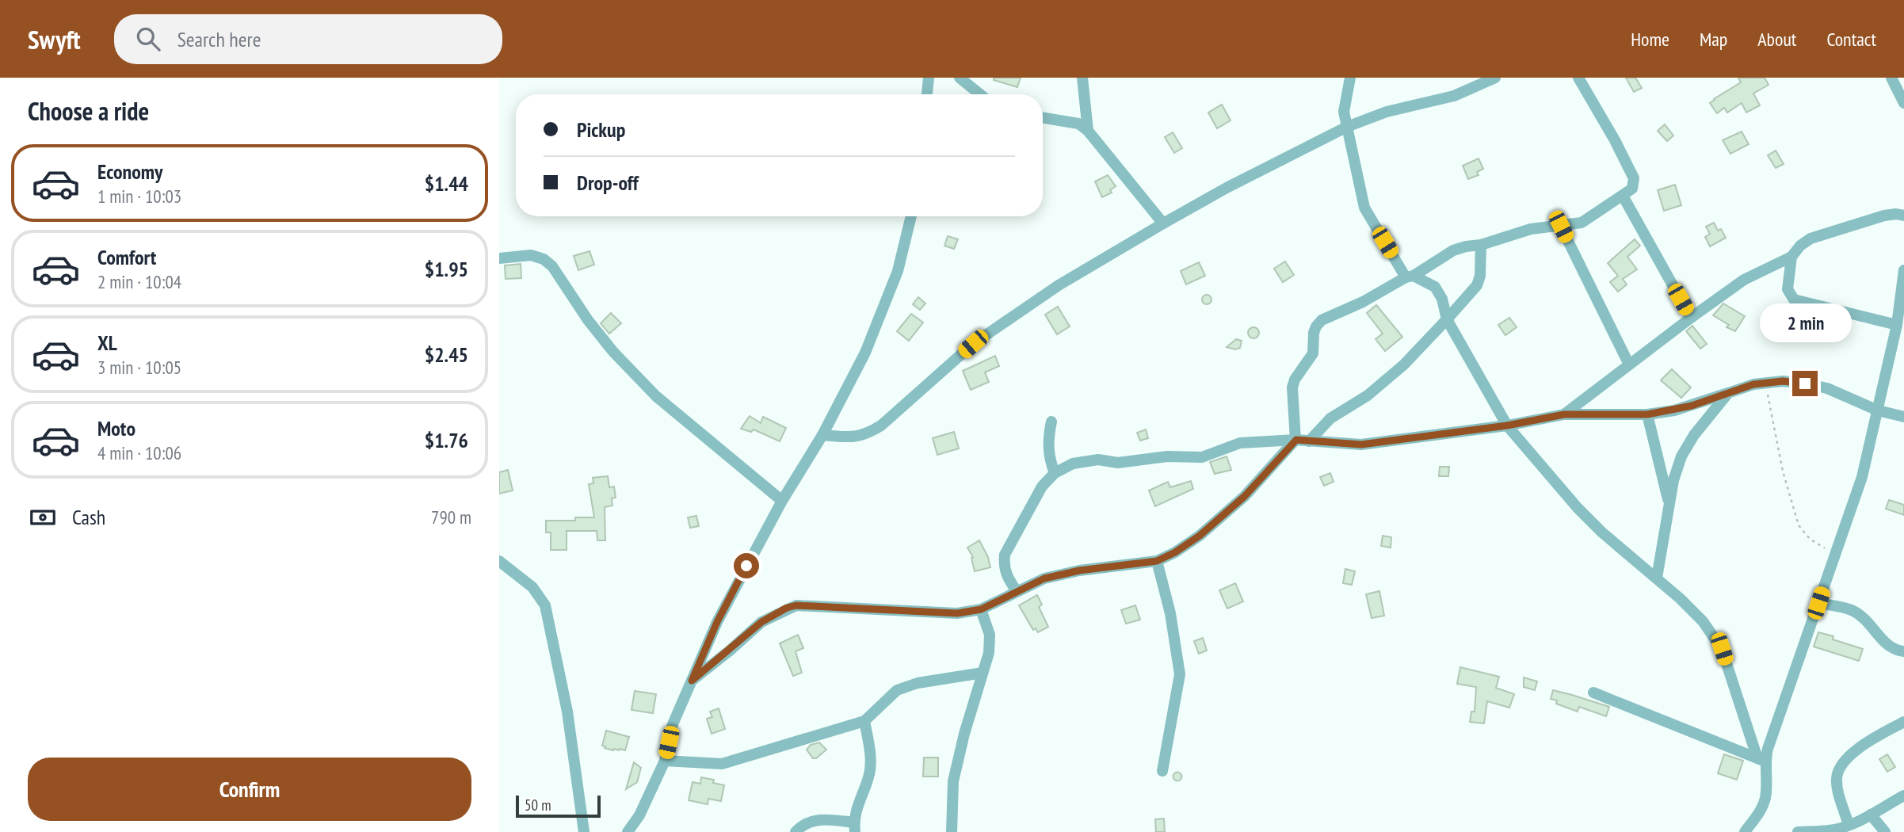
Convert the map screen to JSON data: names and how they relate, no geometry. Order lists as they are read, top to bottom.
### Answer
{
  "scale_bar": "50 m",
  "page": {
    "header": "Swyft",
    "search": "Search here",
    "nav": [
      "Home",
      "Map",
      "About",
      "Contact"
    ],
    "heading": "Choose a ride",
    "banner": ["Pickup", "Drop-off"],
    "list": [
      {
        "name": "Economy",
        "note": "1 min · 10:03",
        "value": "$1.44"
      },
      {
        "name": "Comfort",
        "note": "2 min · 10:04",
        "value": "$1.95"
      },
      {
        "name": "XL",
        "note": "3 min · 10:05",
        "value": "$2.45"
      },
      {
        "name": "Moto",
        "note": "4 min · 10:06",
        "value": "$1.76"
      }
    ],
    "bubble": "2 min",
    "pay": ["Cash", "790 m"],
    "buttons": "Confirm",
    "scale": "50 m"
  }
}
